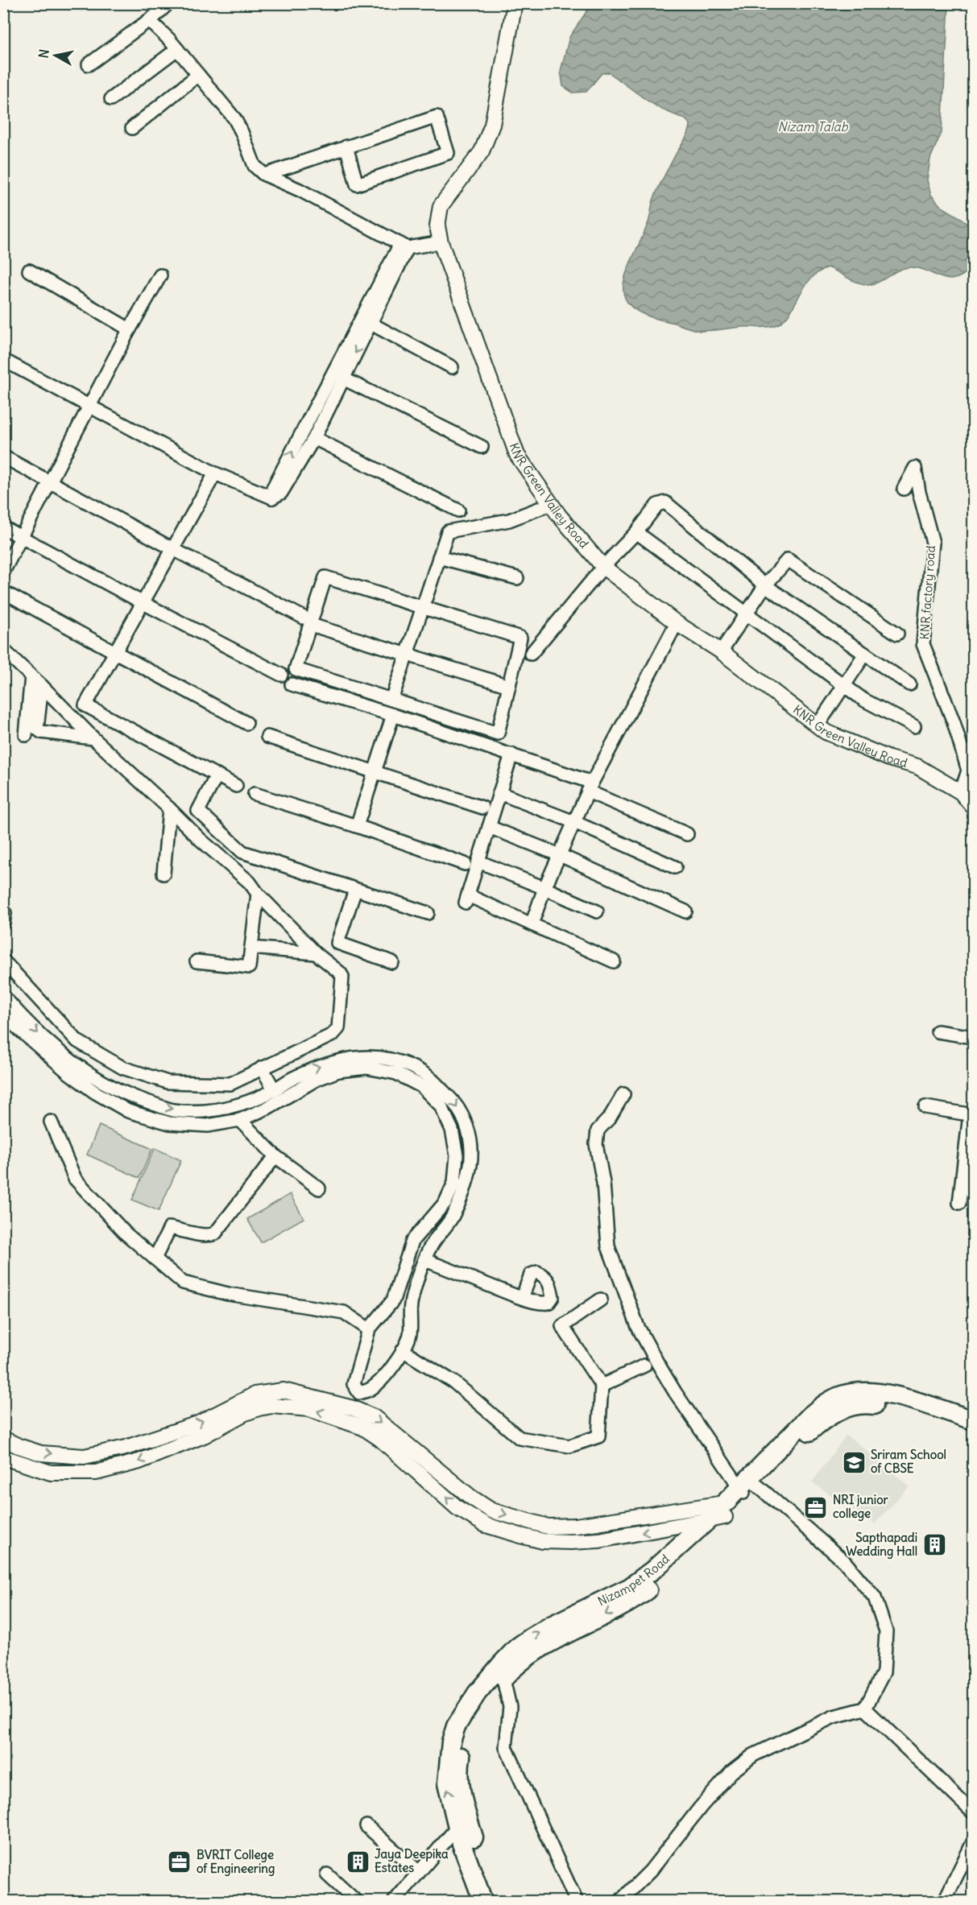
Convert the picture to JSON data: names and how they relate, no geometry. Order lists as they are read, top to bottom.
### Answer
{
  "streets": {
    "main road": ["Nizampet Road"],
    "street": ["KNR Green Valley Road", "KNR factory road"]
  },
  "crossings": [
    ["KNR Green Valley Road", "KNR factory road"]
  ],
  "water": ["Nizam Talab"],
  "places": {
    "school or university": ["Sriram School of CBSE"],
    "office": ["NRI junior college", "BVRIT College of Engineering"],
    "building": ["Sapthapadi Wedding Hall", "Jaya Deepika Estates"]
  },
  "north": "left"
}
